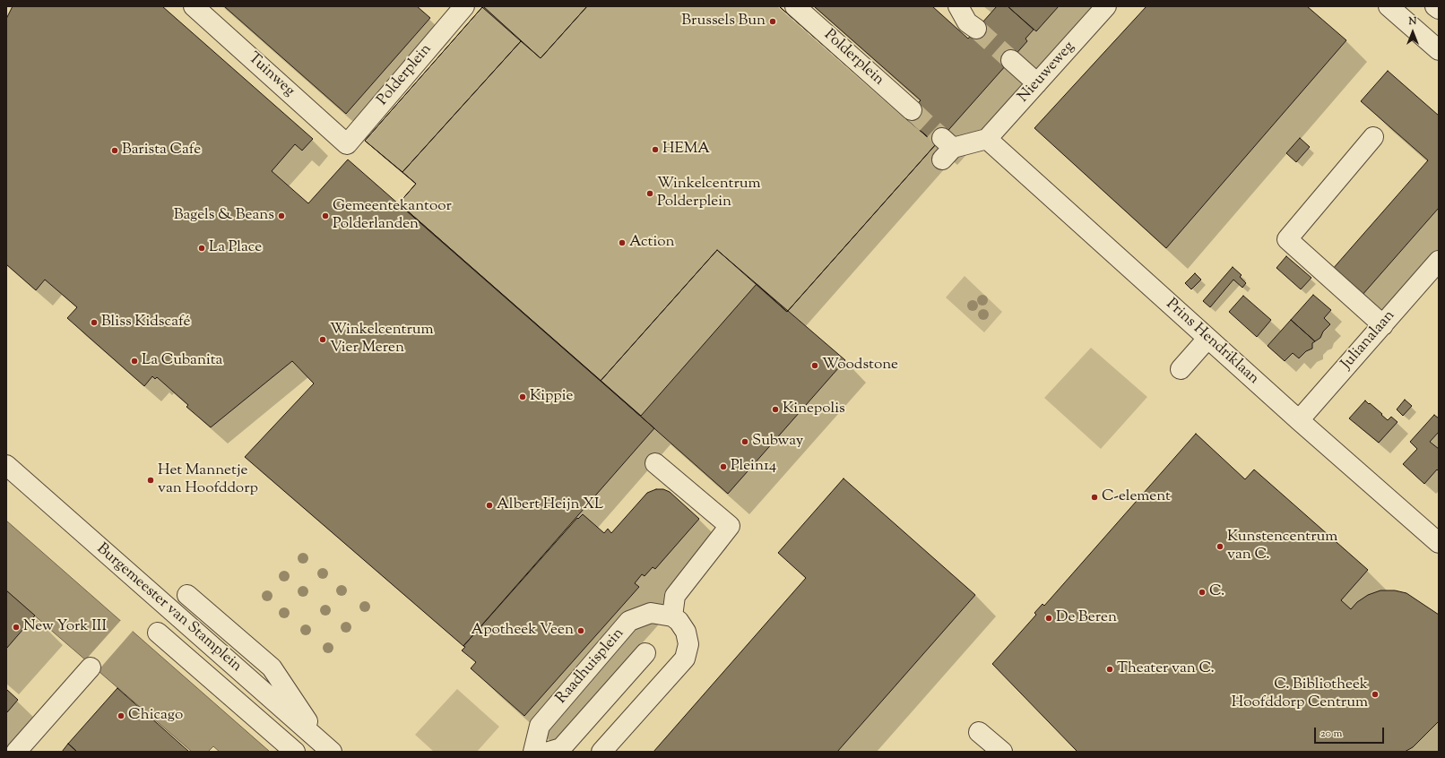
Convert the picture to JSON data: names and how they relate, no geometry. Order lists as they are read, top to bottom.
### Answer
{
  "streets": {
    "street": [
      "Polderplein",
      "Nieuweweg",
      "Tuinweg",
      "Julianalaan",
      "Prins Hendriklaan",
      "Burgemeester van Stamplein",
      "Raadhuisplein"
    ]
  },
  "crossings": [
    ["Polderplein", "Tuinweg"],
    ["Nieuweweg", "Prins Hendriklaan"],
    ["Julianalaan", "Prins Hendriklaan"]
  ],
  "places": [
    "Brussels Bun",
    "HEMA",
    "Barista Cafe",
    "Winkelcentrum Polderplein",
    "Bagels & Beans",
    "Gemeentekantoor Polderlanden",
    "Action",
    "La Place",
    "Bliss Kidscafé",
    "Winkelcentrum Vier Meren",
    "La Cubanita",
    "Woodstone",
    "Kippie",
    "Kinepolis",
    "Subway",
    "Plein14",
    "Het Mannetje van Hoofddorp",
    "C-element",
    "Albert Heijn XL",
    "Kunstencentrum van C.",
    "C.",
    "De Beren",
    "New York III",
    "Apotheek Veen",
    "Theater van C.",
    "C. Bibliotheek Hoofddorp Centrum",
    "Chicago"
  ],
  "scale_bar": "20 m",
  "north": "top"
}
